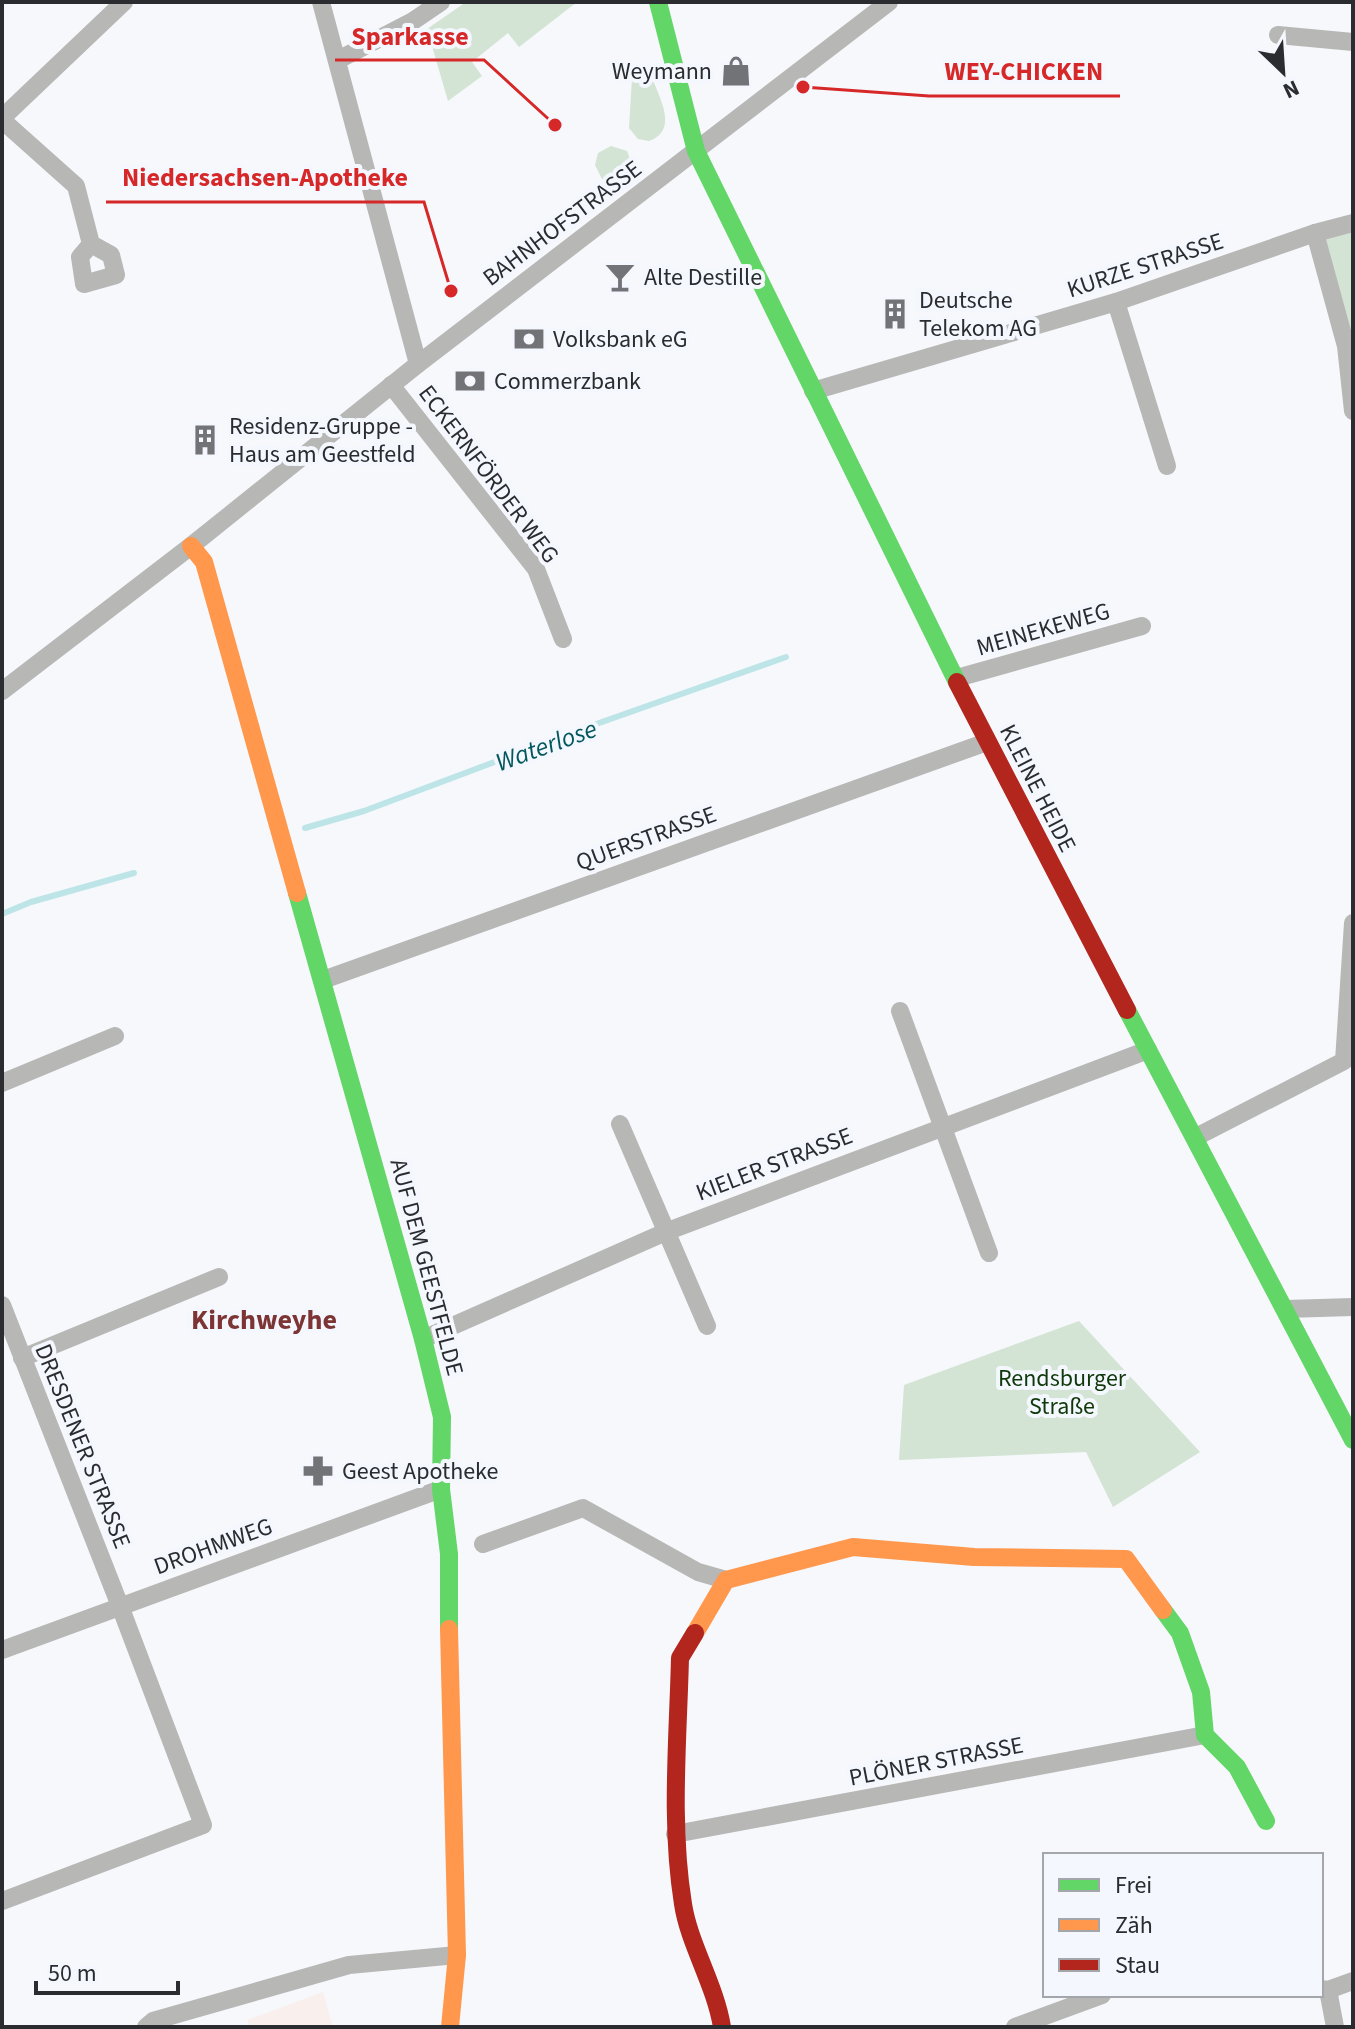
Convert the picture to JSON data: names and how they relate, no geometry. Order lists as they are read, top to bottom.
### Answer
{
  "streets": {
    "street": [
      "BAHNHOFSTRASSE",
      "KURZE STRASSE",
      "ECKERNFÖRDER WEG",
      "MEINEKEWEG",
      "KLEINE HEIDE",
      "QUERSTRASSE",
      "KIELER STRASSE",
      "AUF DEM GEESTFELDE",
      "DRESDENER STRASSE",
      "DROHMWEG",
      "PLÖNER STRASSE"
    ]
  },
  "crossings": [
    ["BAHNHOFSTRASSE", "ECKERNFÖRDER WEG"],
    ["BAHNHOFSTRASSE", "KLEINE HEIDE"],
    ["BAHNHOFSTRASSE", "AUF DEM GEESTFELDE"],
    ["KURZE STRASSE", "KLEINE HEIDE"],
    ["MEINEKEWEG", "KLEINE HEIDE"],
    ["KLEINE HEIDE", "QUERSTRASSE"],
    ["KLEINE HEIDE", "KIELER STRASSE"],
    ["QUERSTRASSE", "AUF DEM GEESTFELDE"],
    ["KIELER STRASSE", "AUF DEM GEESTFELDE"],
    ["AUF DEM GEESTFELDE", "DROHMWEG"],
    ["DRESDENER STRASSE", "DROHMWEG"]
  ],
  "districts": ["Kirchweyhe"],
  "water": ["Waterlose"],
  "parks": ["Rendsburger Straße"],
  "places": {
    "shop": ["Weymann"],
    "other": ["WEY-CHICKEN", "Sparkasse", "Niedersachsen-Apotheke"],
    "bar": ["Alte Destille"],
    "building": ["Deutsche Telekom AG", "Residenz-Gruppe - Haus am Geestfeld"],
    "bank": ["Volksbank eG", "Commerzbank"],
    "pharmacy": ["Geest Apotheke"]
  },
  "legend": ["Frei", "Zäh", "Stau"],
  "scale_bar": "50 m",
  "north": "bottom right"
}
